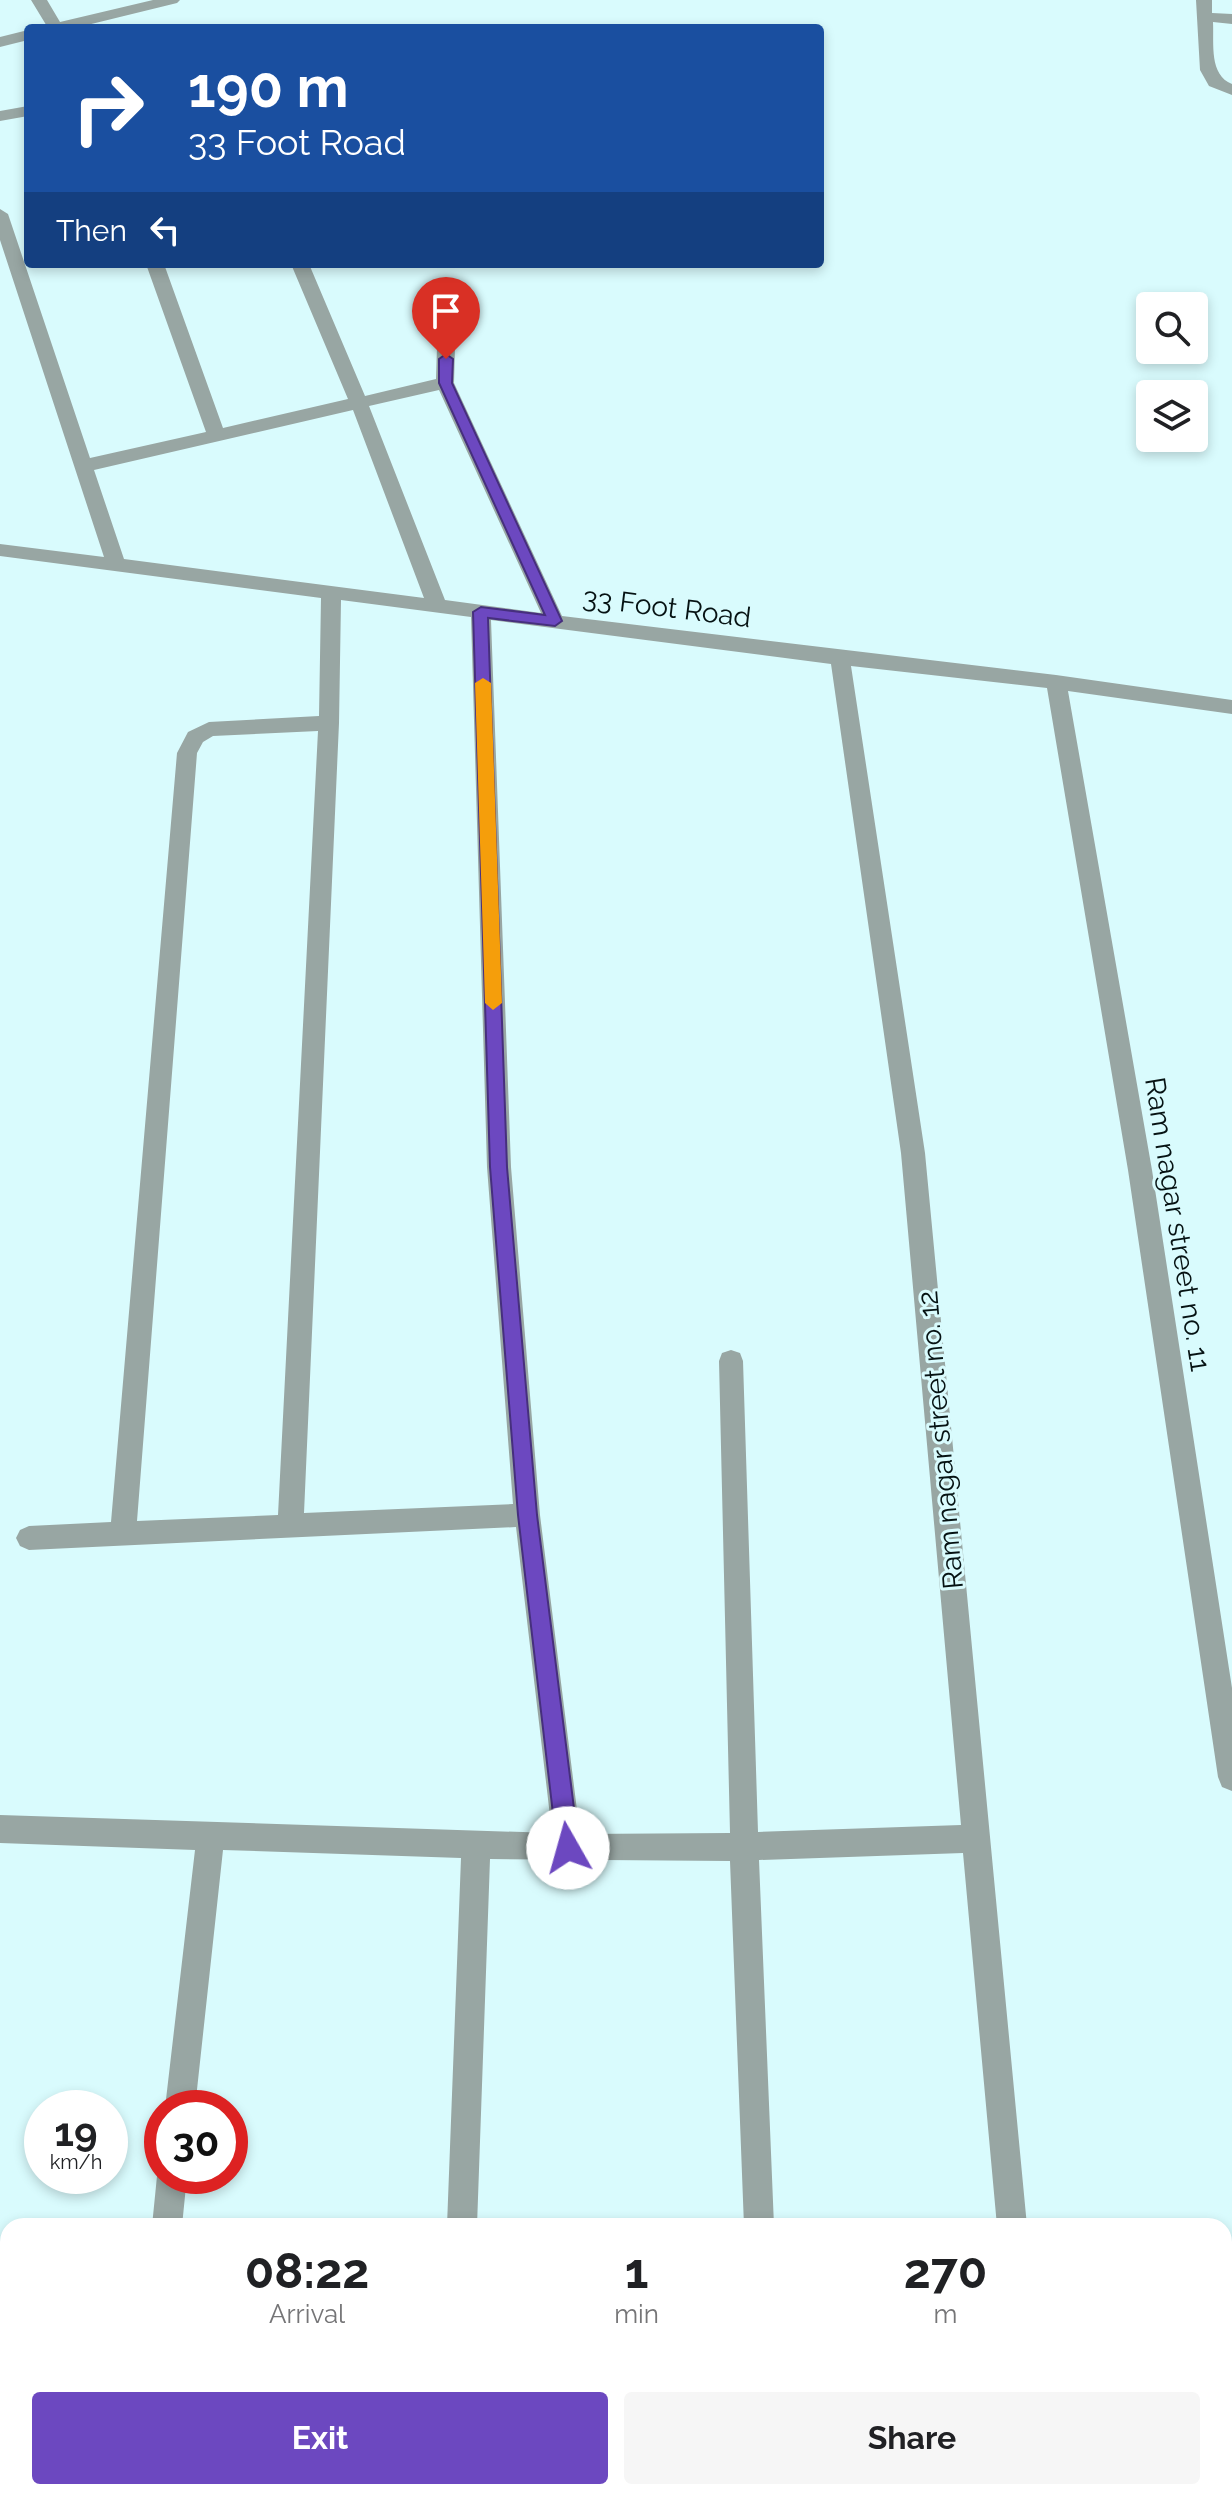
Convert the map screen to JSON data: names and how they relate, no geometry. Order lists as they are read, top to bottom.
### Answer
{
  "streets": {
    "street": ["33 Foot Road", "Ram nagar street no. 11", "Ram nagar street no. 12"]
  },
  "crossings": [
    ["33 Foot Road", "Ram nagar street no. 11"],
    ["33 Foot Road", "Ram nagar street no. 12"]
  ],
  "page": {
    "turn": ["190 m", "33 Foot Road"],
    "then": "Then",
    "speed": "19 km/h",
    "limit": "30",
    "eta": [
      "08:22",
      "Arrival",
      "1",
      "min",
      "270",
      "m"
    ],
    "buttons": ["Exit", "Share"]
  }
}
